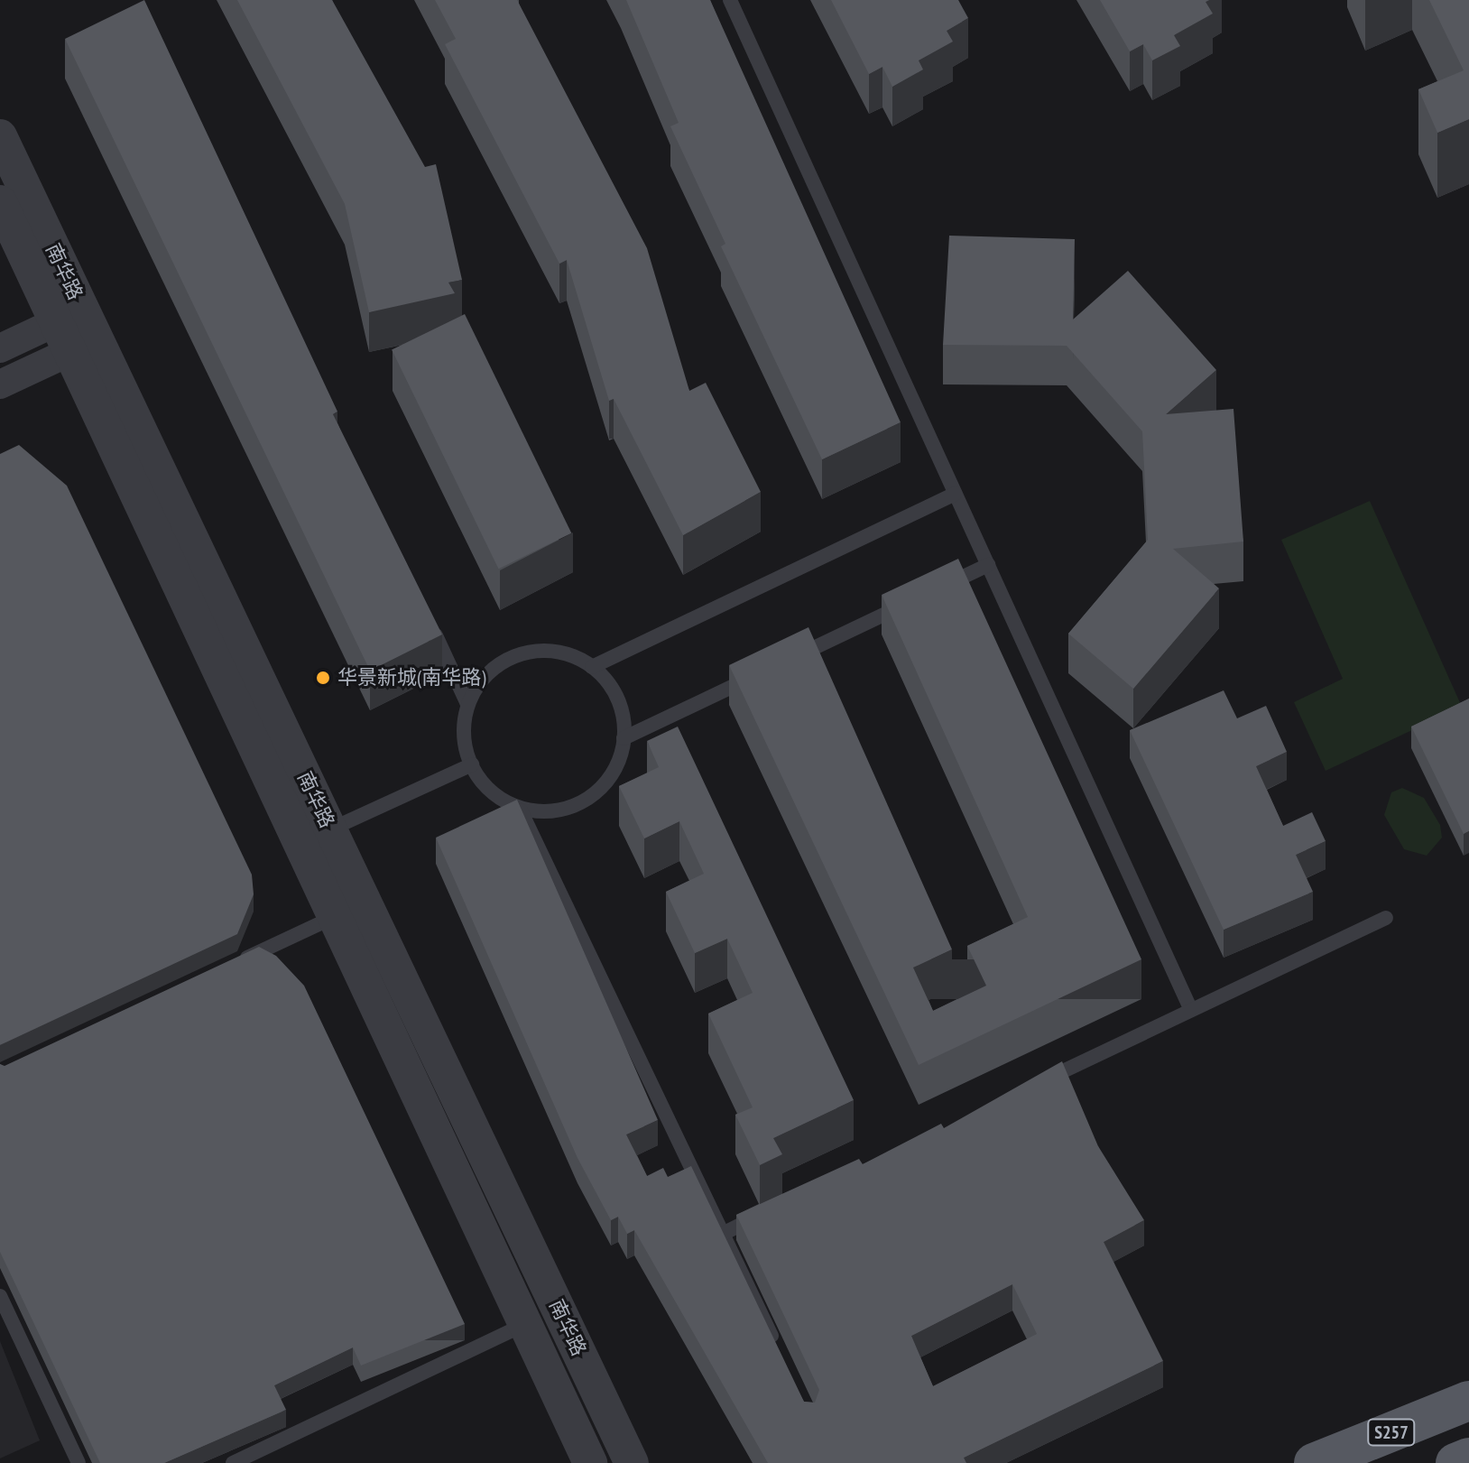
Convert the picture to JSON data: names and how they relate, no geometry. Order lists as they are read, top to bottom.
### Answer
{
  "streets": {
    "main road": ["S257"],
    "street": ["南华路"]
  },
  "places": ["华景新城(南华路)"]
}
